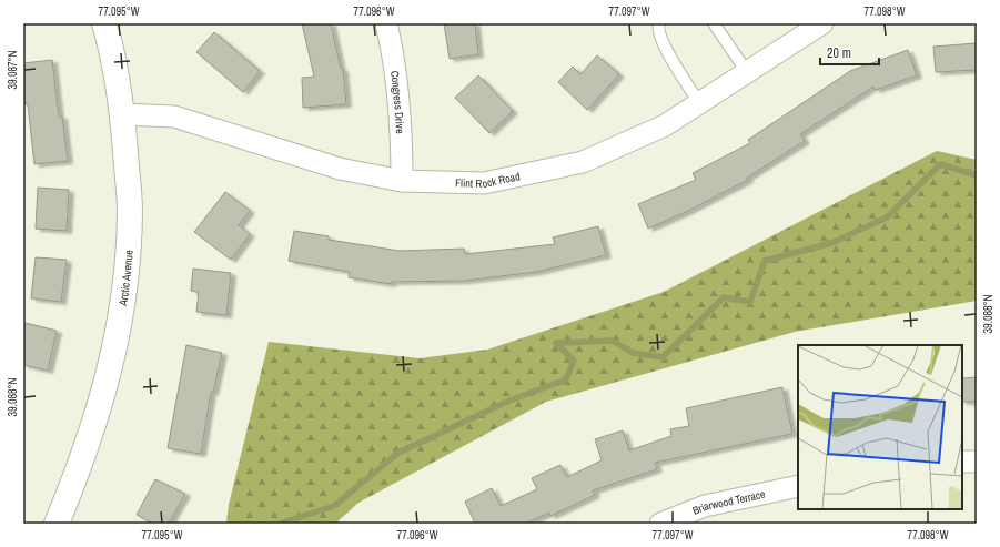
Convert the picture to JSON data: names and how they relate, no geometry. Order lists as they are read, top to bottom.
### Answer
{
  "streets": {
    "street": [
      "Congress Drive",
      "Flint Rock Road",
      "Arctic Avenue",
      "Briarwood Terrace"
    ]
  },
  "crossings": [
    ["Congress Drive", "Flint Rock Road"],
    ["Flint Rock Road", "Arctic Avenue"]
  ],
  "scale_bar": "20 m",
  "coordinates": [
    "77.095°W",
    "77.096°W",
    "77.097°W",
    "77.098°W",
    "39.087°N",
    "39.088°N"
  ]
}
